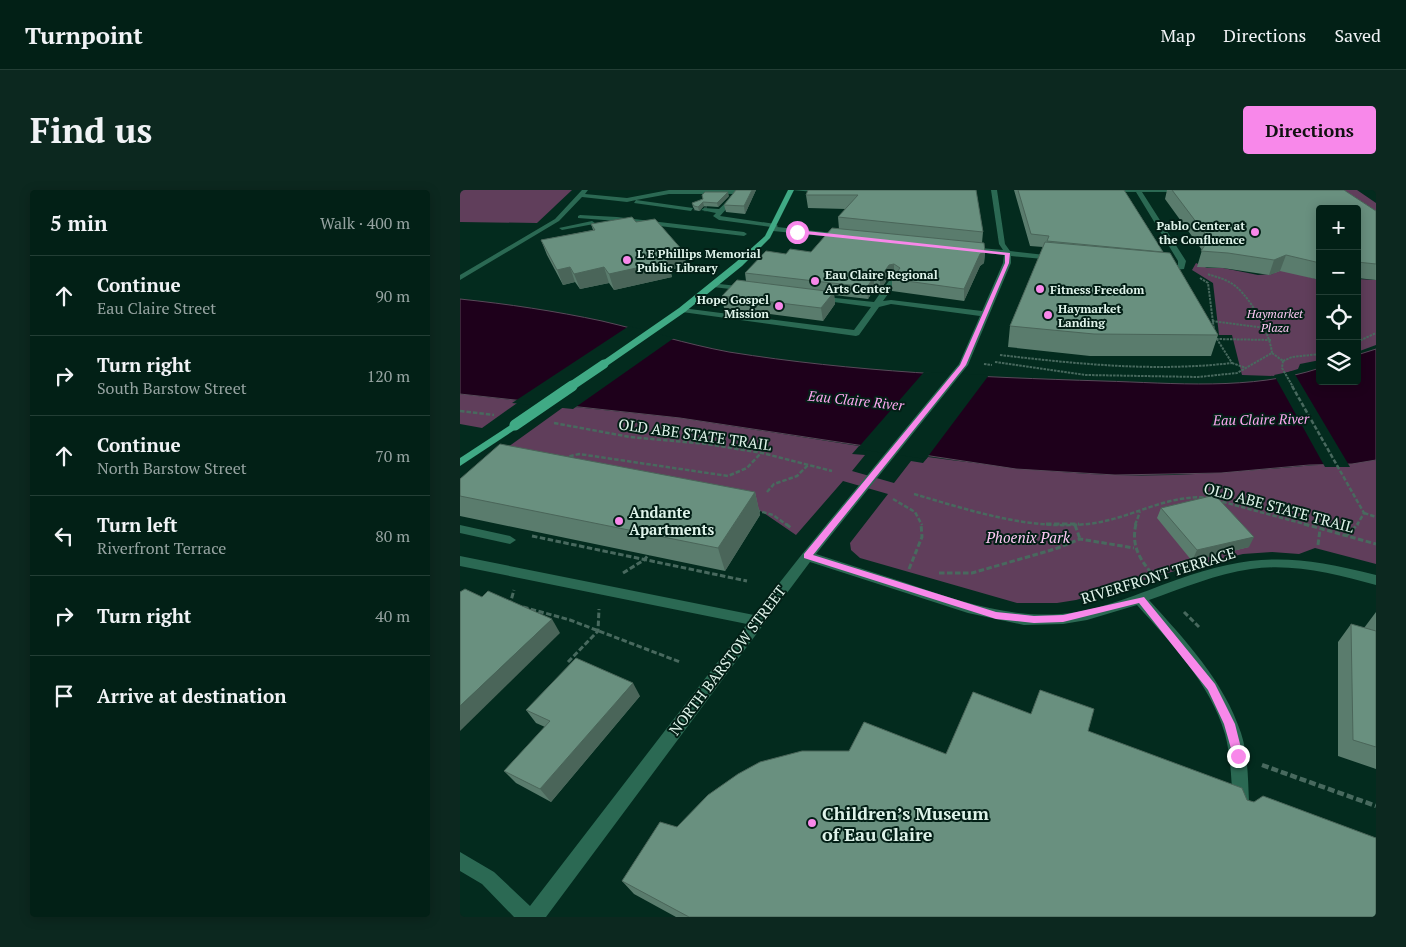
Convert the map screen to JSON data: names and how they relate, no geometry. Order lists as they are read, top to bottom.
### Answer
{
  "streets": {
    "street": ["RIVERFRONT TERRACE", "NORTH BARSTOW STREET"],
    "path": ["OLD ABE STATE TRAIL"]
  },
  "crossings": [
    ["RIVERFRONT TERRACE", "NORTH BARSTOW STREET"]
  ],
  "water": ["Eau Claire River"],
  "parks": ["Haymarket Plaza", "Phoenix Park"],
  "places": [
    "Pablo Center at the Confluence",
    "L E Phillips Memorial Public Library",
    "Eau Claire Regional Arts Center",
    "Fitness Freedom",
    "Hope Gospel Mission",
    "Haymarket Landing",
    "Andante Apartments",
    "Children’s Museum of Eau Claire"
  ],
  "page": {
    "header": "Turnpoint",
    "nav": ["Map", "Directions", "Saved"],
    "buttons": "Directions",
    "title": "Find us",
    "heading": ["5 min", "Walk · 400 m"],
    "map_buttons": ["+", "−"],
    "list": [
      ["Continue", "Eau Claire Street", "90 m"],
      ["Turn right", "South Barstow Street", "120 m"],
      ["Continue", "North Barstow Street", "70 m"],
      ["Turn left", "Riverfront Terrace", "80 m"],
      ["Turn right", "40 m"],
      "Arrive at destination"
    ]
  }
}
